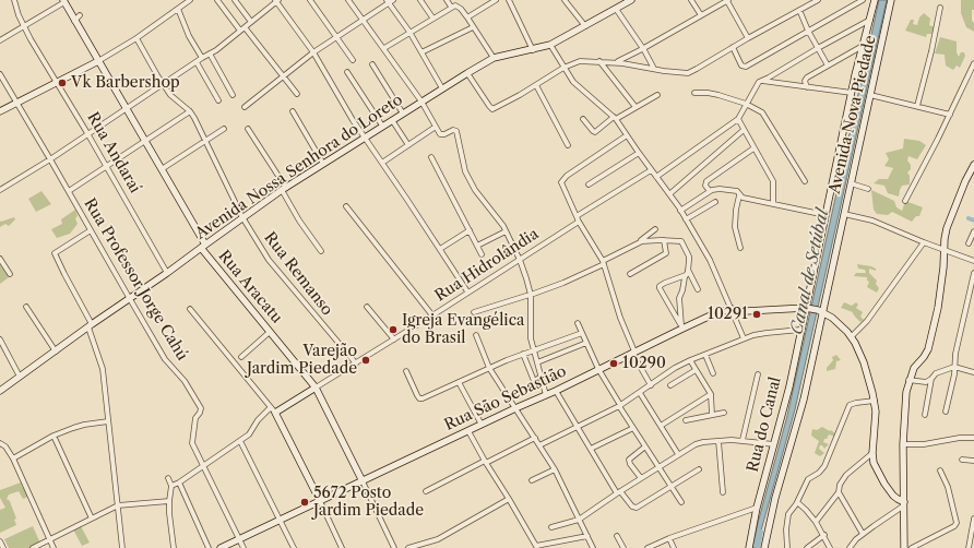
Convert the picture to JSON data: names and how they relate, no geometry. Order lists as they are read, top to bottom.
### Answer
{
  "streets": {
    "street": [
      "Avenida Nova Piedade",
      "Rua Andaraí",
      "Avenida Nossa Senhora do Loreto",
      "Rua Hidrolândia",
      "Rua Remanso",
      "Rua Professor Jorge Cahú",
      "Rua Aracatu",
      "Rua São Sebastião",
      "Rua do Canal"
    ]
  },
  "crossings": [
    ["Avenida Nova Piedade", "Rua São Sebastião"],
    ["Avenida Nova Piedade", "Rua do Canal"],
    ["Rua Andaraí", "Avenida Nossa Senhora do Loreto"],
    ["Avenida Nossa Senhora do Loreto", "Rua Remanso"],
    ["Avenida Nossa Senhora do Loreto", "Rua Professor Jorge Cahú"],
    ["Avenida Nossa Senhora do Loreto", "Rua Aracatu"],
    ["Rua Hidrolândia", "Rua Remanso"],
    ["Rua Hidrolândia", "Rua Aracatu"],
    ["Rua Professor Jorge Cahú", "Rua São Sebastião"],
    ["Rua Aracatu", "Rua São Sebastião"],
    ["Rua São Sebastião", "Rua do Canal"]
  ],
  "water": ["Canal de Setúbal"],
  "places": [
    "Vk Barbershop",
    "10291",
    "Igreja Evangélica do Brasil",
    "Varejão Jardim Piedade",
    "10290",
    "5672 Posto Jardim Piedade"
  ]
}
